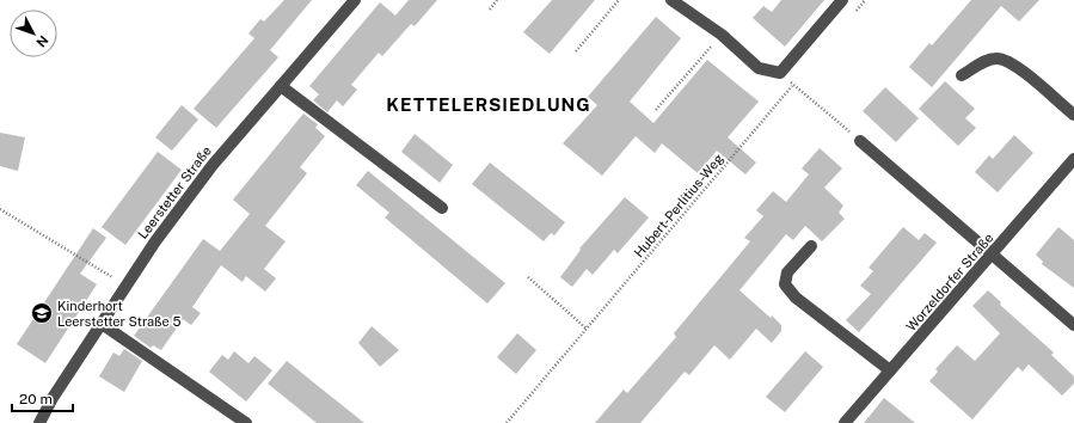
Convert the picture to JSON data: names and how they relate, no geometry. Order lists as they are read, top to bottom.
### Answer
{
  "streets": {
    "street": ["Leerstetter Straße", "Worzeldorfer Straße"],
    "path": ["Hubert-Perlitius-Weg"]
  },
  "districts": ["KETTELERSIEDLUNG"],
  "places": {
    "school or university": ["Kinderhort Leerstetter Straße 5"]
  },
  "scale_bar": "20 m",
  "north": "bottom right"
}
